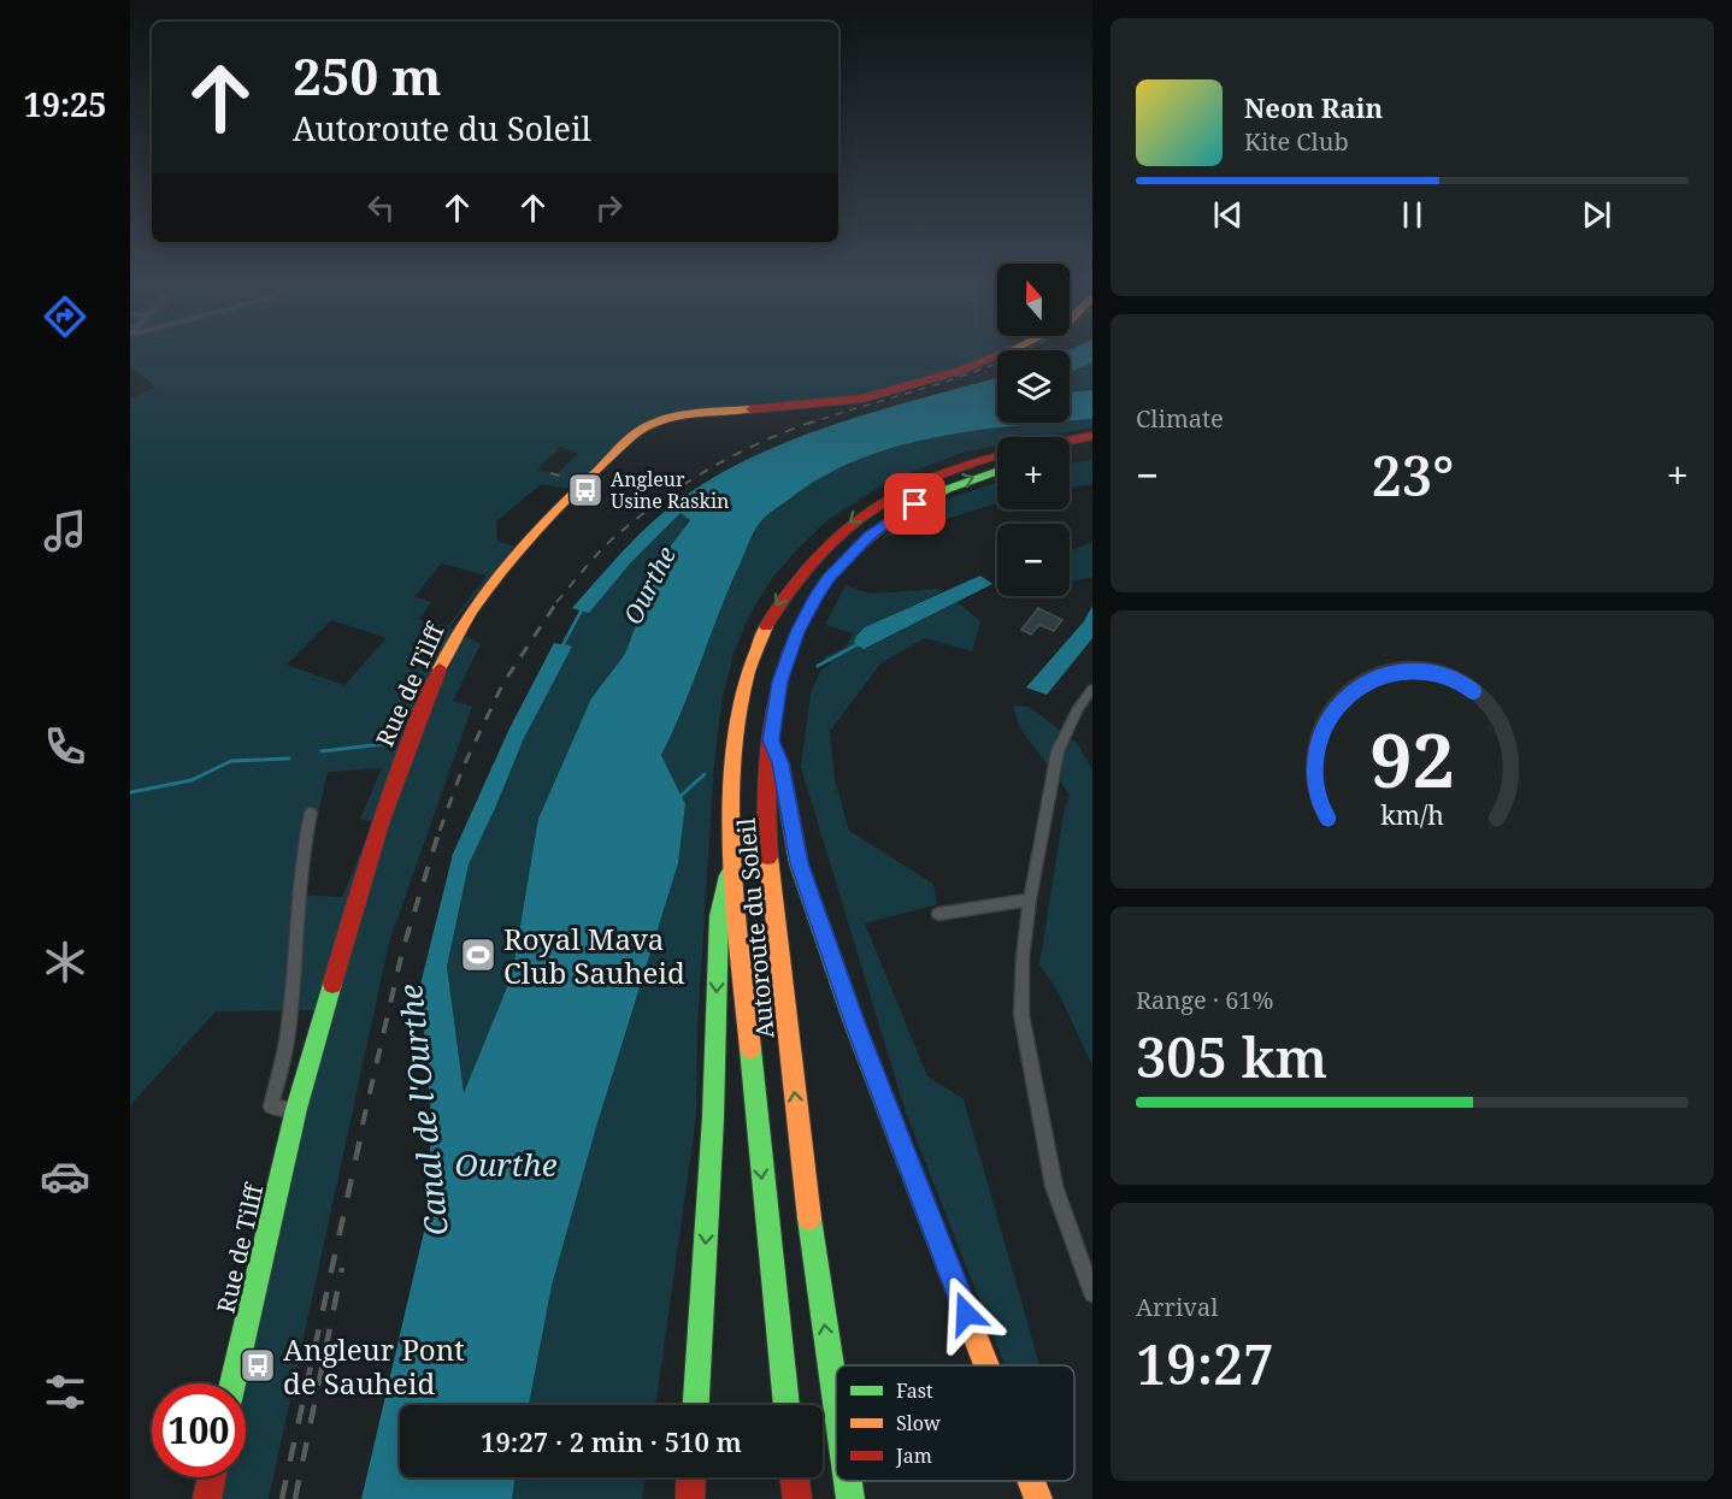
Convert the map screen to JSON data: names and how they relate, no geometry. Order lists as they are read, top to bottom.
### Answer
{
  "streets": {
    "main road": ["Rue de Tilff", "Autoroute du Soleil"]
  },
  "water": ["Ourthe", "Canal de l'Ourthe"],
  "places": {
    "bus stop": ["Angleur Usine Raskin", "Angleur Pont de Sauheid"],
    "sports": ["Royal Mava Club Sauheid"]
  },
  "legend": ["Fast", "Slow", "Jam"],
  "north": "top",
  "page": {
    "tabs": "19:25",
    "turn": ["250 m", "Autoroute du Soleil"],
    "song": ["Neon Rain", "Kite Club"],
    "map_buttons": ["+", "−"],
    "tile": [
      "Climate",
      ["Range · 61%", "305 km"],
      ["Arrival", "19:27"]
    ],
    "heat": ["−", "23°", "+"],
    "limit": "100",
    "trip": "19:27 · 2 min · 510 m",
    "gauge": ["92", "km/h"]
  }
}
